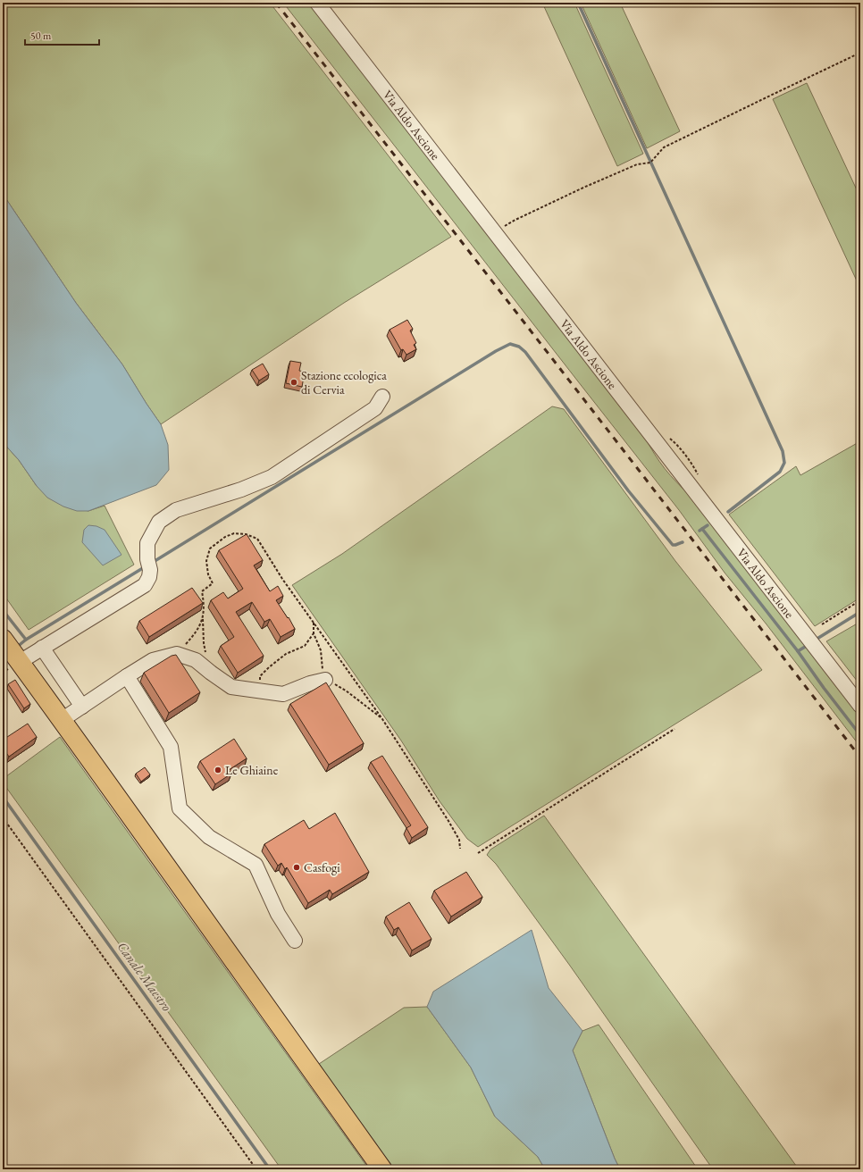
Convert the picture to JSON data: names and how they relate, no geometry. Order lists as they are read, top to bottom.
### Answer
{
  "streets": {
    "street": ["Via Aldo Ascione"]
  },
  "water": ["Canale Maestro"],
  "places": ["Stazione ecologica di Cervia", "Le Ghiaine", "Casfogi"],
  "scale_bar": "50 m"
}
